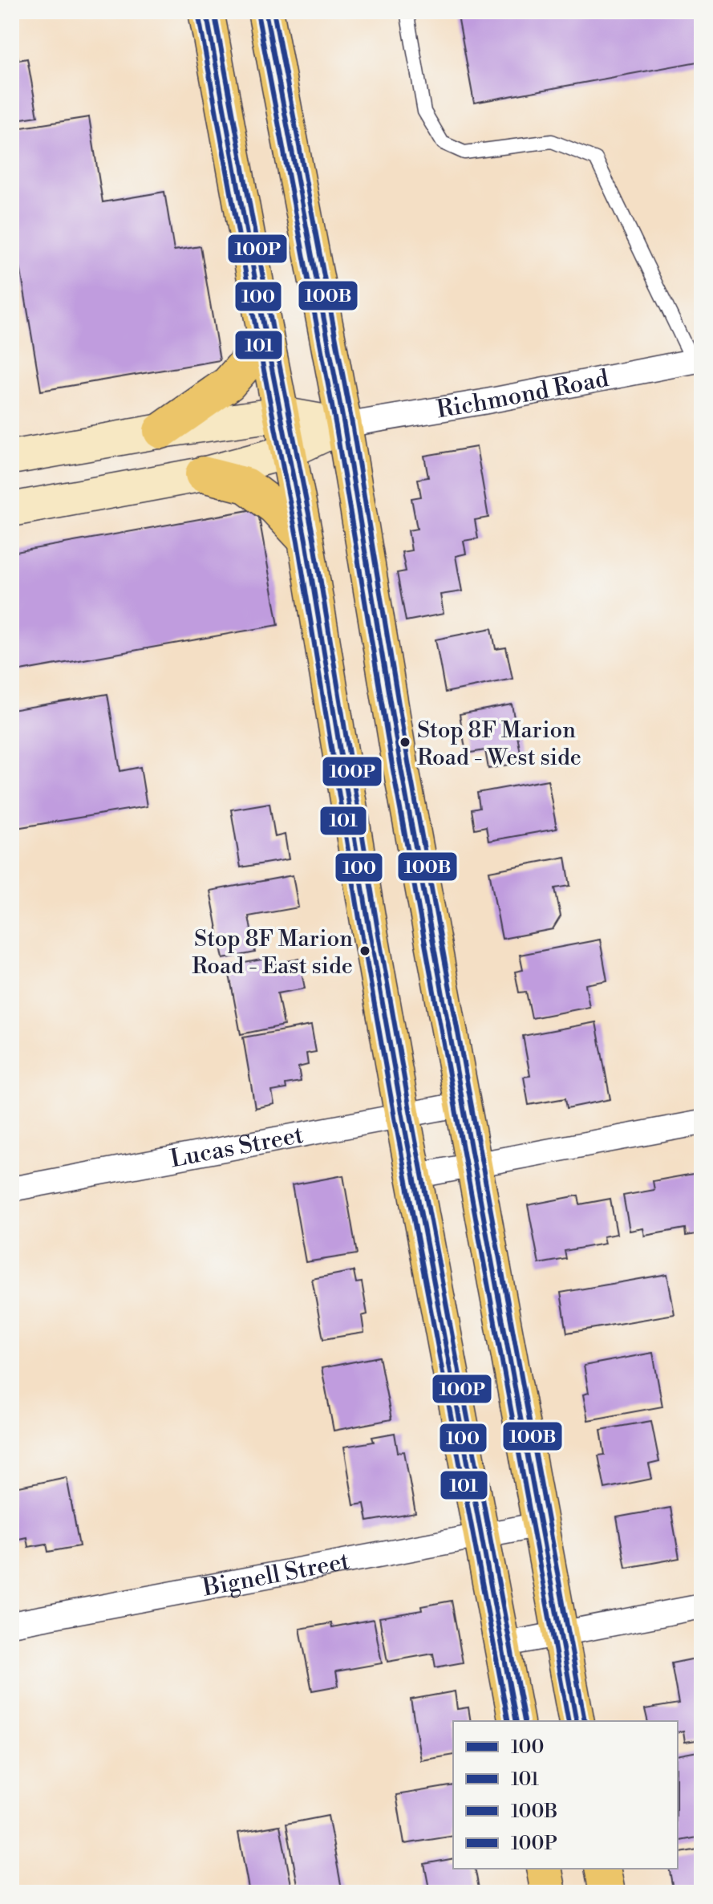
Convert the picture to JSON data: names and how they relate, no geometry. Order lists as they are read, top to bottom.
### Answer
{
  "streets": {
    "main road": ["Richmond Road"],
    "street": ["Lucas Street", "Bignell Street"]
  },
  "places": ["Stop 8F Marion Road - West side", "Stop 8F Marion Road - East side"],
  "lines": [
    "transit line 100",
    "transit line 100B",
    "transit line 100P",
    "transit line 101"
  ],
  "legend": [
    "100",
    "101",
    "100B",
    "100P"
  ]
}
